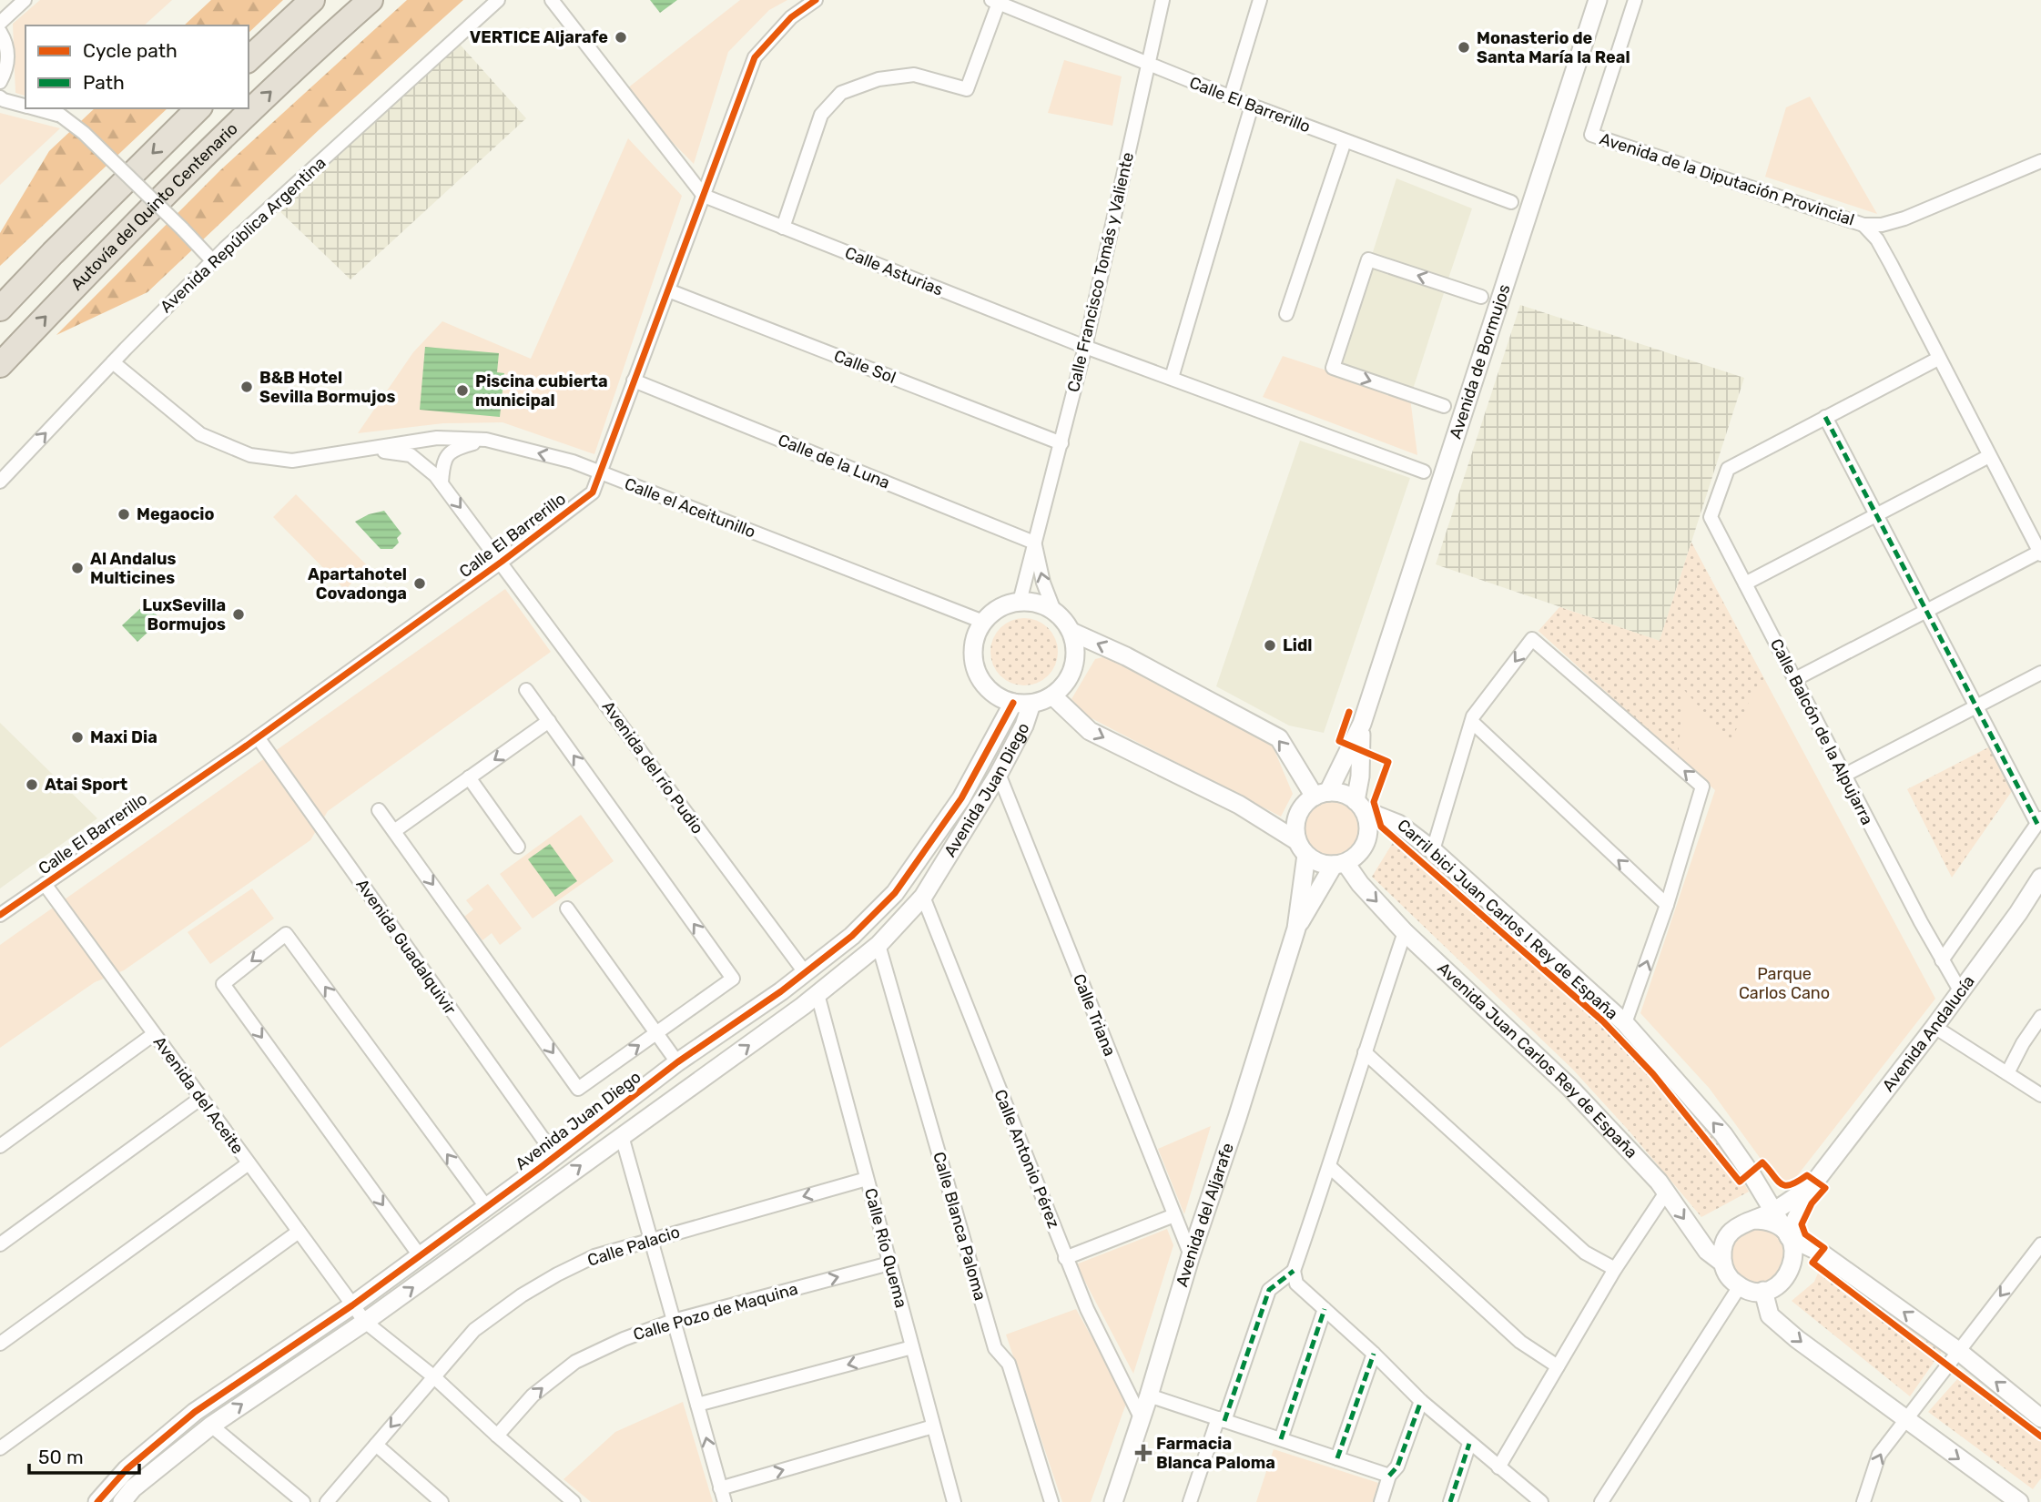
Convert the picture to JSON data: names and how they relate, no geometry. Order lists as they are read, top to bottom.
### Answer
{
  "streets": {
    "highway": ["Autovía del Quinto Centenario"],
    "street": [
      "Calle El Barrerillo",
      "Avenida de la Diputación Provincial",
      "Avenida República Argentina",
      "Calle Asturias",
      "Calle Francisco Tomás y Valiente",
      "Avenida de Bormujos",
      "Calle Sol",
      "Calle de la Luna",
      "Calle el Aceitunillo",
      "Calle Balcón de la Alpujarra",
      "Avenida del río Pudio",
      "Avenida Juan Diego",
      "Avenida Guadalquivir",
      "Calle Triana",
      "Avenida Andalucía",
      "Avenida Juan Carlos Rey de España",
      "Avenida del Aceite",
      "Calle Antonio Pérez",
      "Avenida del Aljarafe",
      "Calle Blanca Paloma",
      "Calle Palacio",
      "Calle Río Quema",
      "Calle Pozo de Maquina"
    ],
    "cycle path": ["Carril bici Juan Carlos I Rey de España"]
  },
  "crossings": [
    ["Calle El Barrerillo", "Calle Asturias"],
    ["Calle El Barrerillo", "Calle Francisco Tomás y Valiente"],
    ["Calle El Barrerillo", "Calle Sol"],
    ["Calle El Barrerillo", "Calle de la Luna"],
    ["Calle El Barrerillo", "Calle el Aceitunillo"],
    ["Calle El Barrerillo", "Avenida del río Pudio"],
    ["Calle El Barrerillo", "Avenida Guadalquivir"],
    ["Calle El Barrerillo", "Avenida del Aceite"],
    ["Avenida República Argentina", "Calle el Aceitunillo"],
    ["Calle Asturias", "Calle Francisco Tomás y Valiente"],
    ["Calle Francisco Tomás y Valiente", "Calle Sol"],
    ["Calle Francisco Tomás y Valiente", "Calle de la Luna"],
    ["Calle Francisco Tomás y Valiente", "Calle el Aceitunillo"],
    ["Calle Francisco Tomás y Valiente", "Avenida Juan Diego"],
    ["Avenida de Bormujos", "Avenida Juan Carlos Rey de España"],
    ["Avenida de Bormujos", "Avenida del Aljarafe"],
    ["Calle el Aceitunillo", "Avenida del río Pudio"],
    ["Calle el Aceitunillo", "Avenida Juan Diego"],
    ["Calle Balcón de la Alpujarra", "Avenida Andalucía"],
    ["Avenida del río Pudio", "Avenida Juan Diego"],
    ["Avenida Juan Diego", "Avenida Guadalquivir"],
    ["Avenida Juan Diego", "Calle Triana"],
    ["Avenida Juan Diego", "Avenida del Aceite"],
    ["Avenida Juan Diego", "Calle Antonio Pérez"],
    ["Avenida Juan Diego", "Calle Blanca Paloma"],
    ["Avenida Juan Diego", "Calle Río Quema"],
    ["Calle Triana", "Avenida del Aljarafe"],
    ["Avenida Juan Carlos Rey de España", "Avenida del Aljarafe"],
    ["Avenida del Aceite", "Calle Palacio"],
    ["Avenida del Aceite", "Calle Pozo de Maquina"],
    ["Calle Antonio Pérez", "Avenida del Aljarafe"],
    ["Calle Palacio", "Calle Río Quema"],
    ["Calle Río Quema", "Calle Pozo de Maquina"]
  ],
  "one_way": ["Calle Palacio"],
  "parks": ["Parque Carlos Cano"],
  "places": {
    "other": [
      "VERTICE Aljarafe",
      "Monasterio de Santa María la Real",
      "B&B Hotel Sevilla Bormujos",
      "Piscina cubierta municipal",
      "Megaocio",
      "Al Andalus Multicines",
      "Apartahotel Covadonga",
      "LuxSevilla Bormujos",
      "Lidl",
      "Maxi Dia",
      "Atai Sport"
    ],
    "health": ["Farmacia Blanca Paloma"]
  },
  "legend": ["Cycle path", "Path"],
  "scale_bar": "50 m"
}
